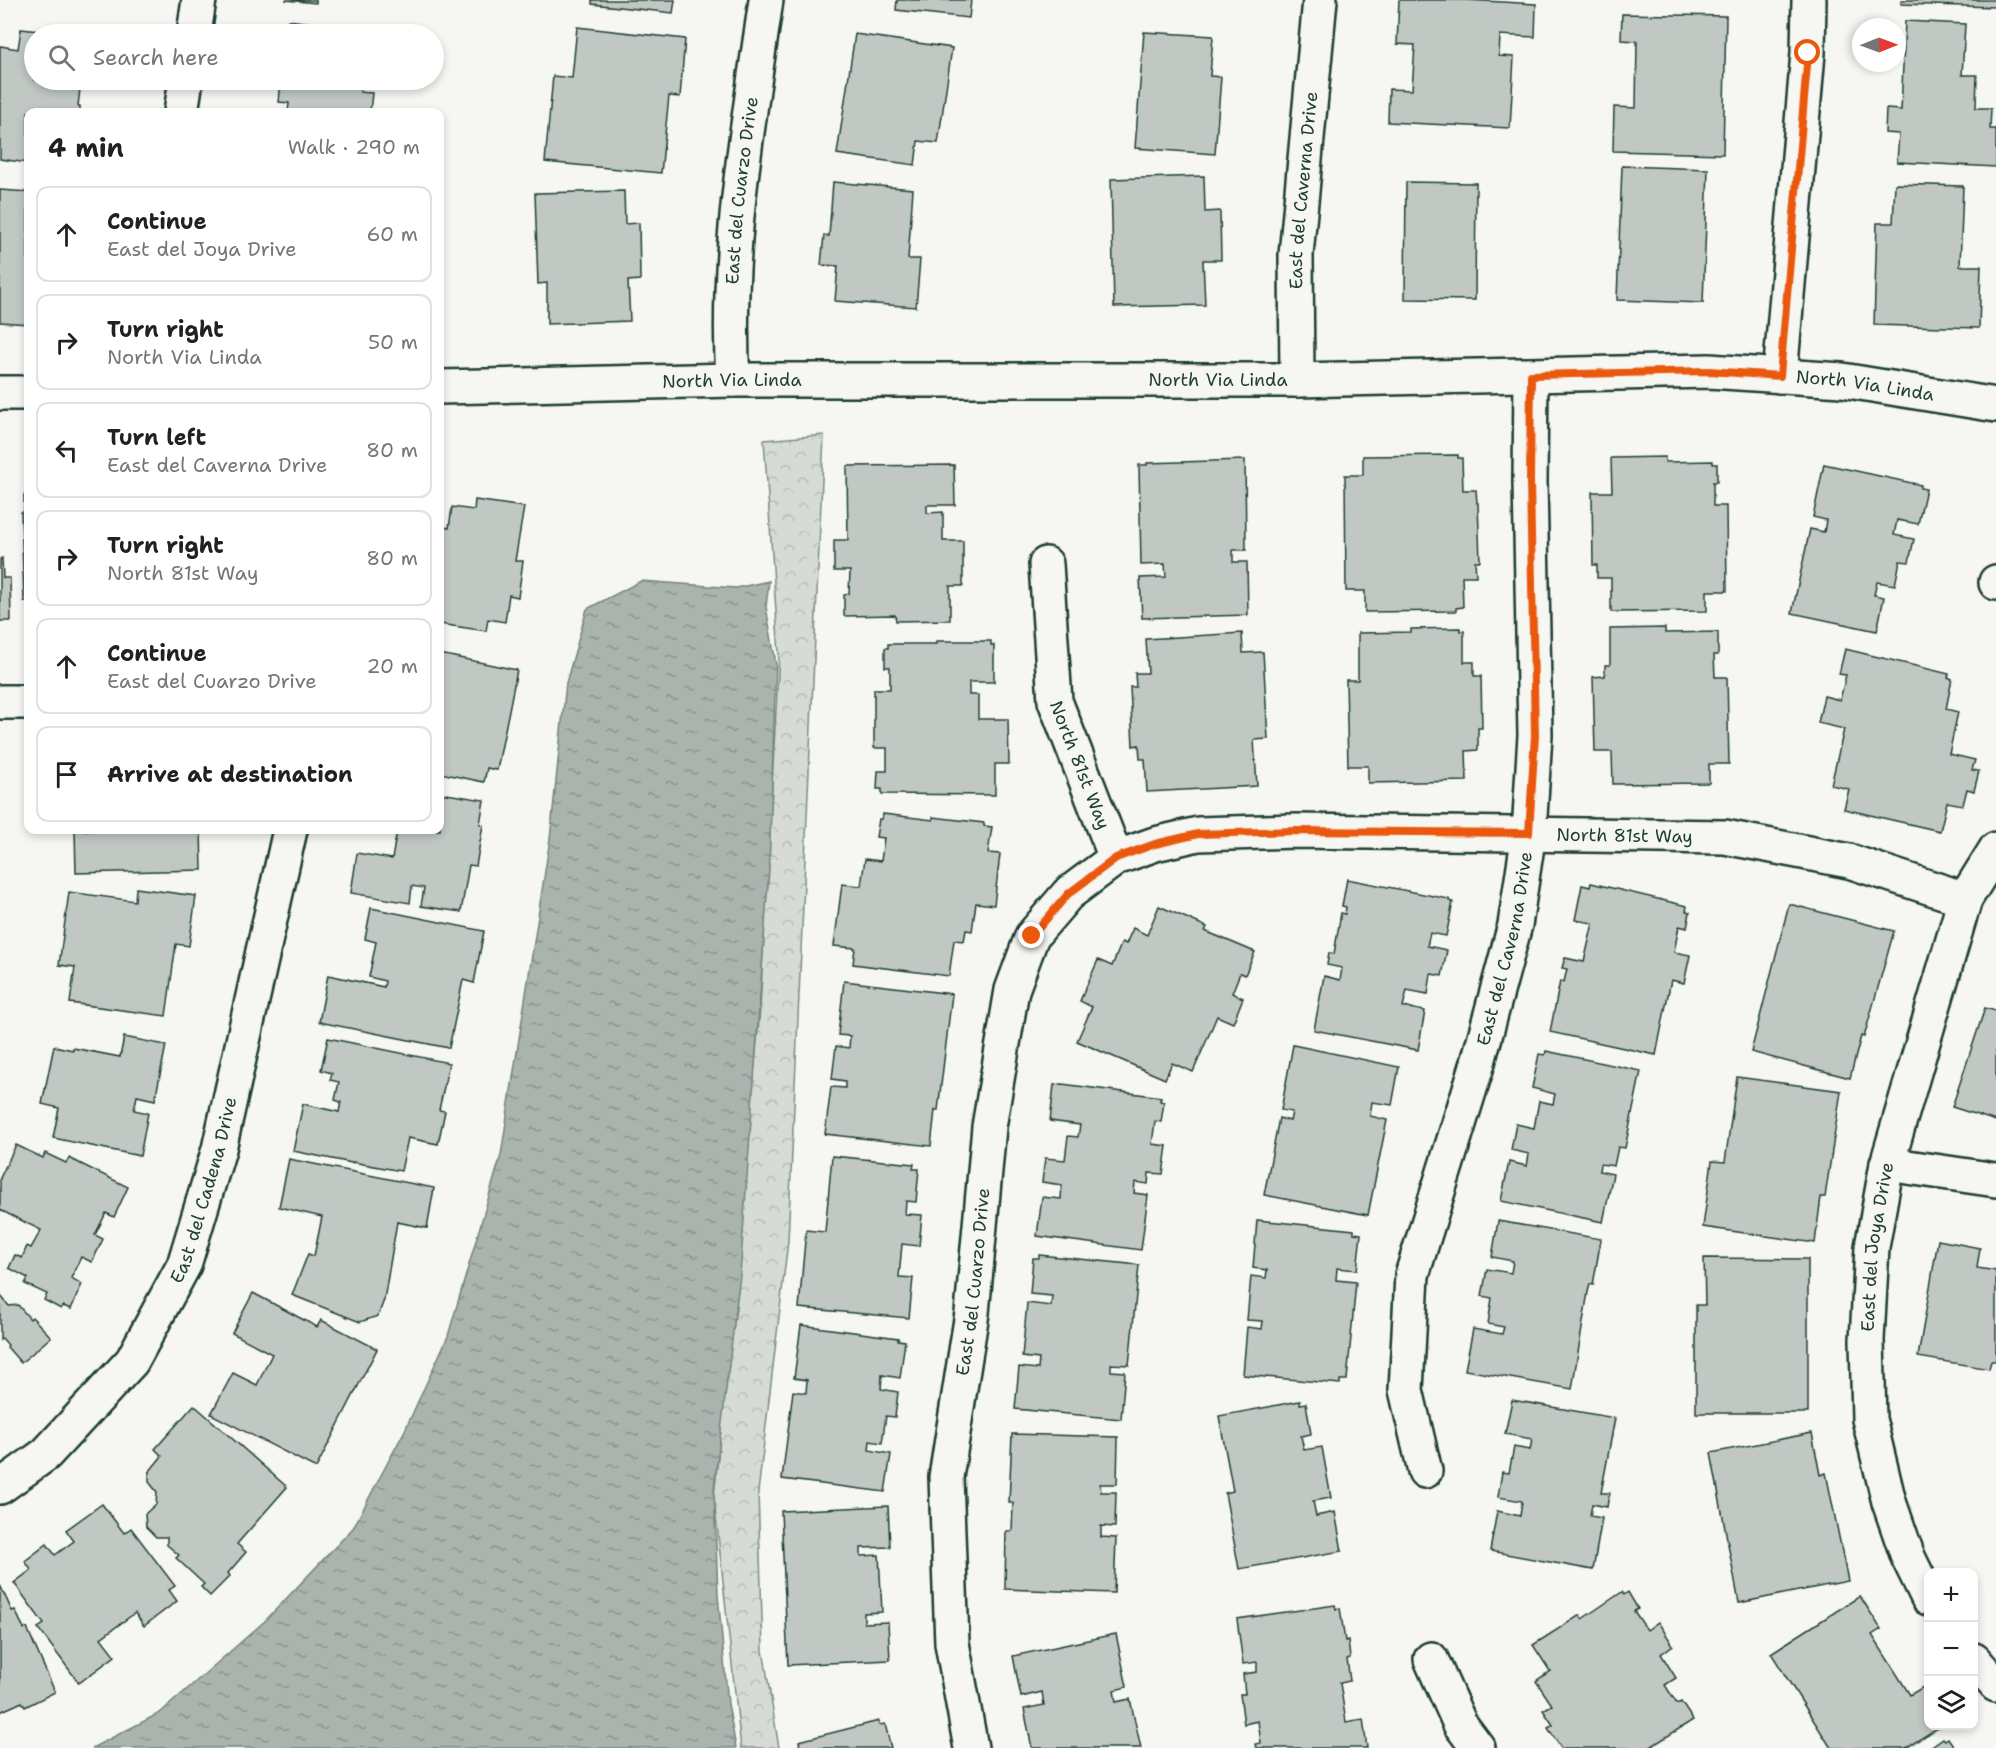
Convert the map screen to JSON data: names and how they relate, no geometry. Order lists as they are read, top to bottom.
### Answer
{
  "streets": {
    "street": [
      "East del Cuarzo Drive",
      "East del Caverna Drive",
      "North Via Linda",
      "North 81st Way",
      "East del Cadena Drive",
      "East del Joya Drive"
    ]
  },
  "crossings": [
    ["East del Cuarzo Drive", "North Via Linda"],
    ["East del Cuarzo Drive", "North 81st Way"],
    ["East del Caverna Drive", "North Via Linda"],
    ["East del Caverna Drive", "North 81st Way"],
    ["North 81st Way", "East del Joya Drive"]
  ],
  "north": "right",
  "page": {
    "search": "Search here",
    "heading": ["4 min", "Walk · 290 m"],
    "list": [
      ["Continue", "East del Joya Drive", "60 m"],
      ["Turn right", "North Via Linda", "50 m"],
      ["Turn left", "East del Caverna Drive", "80 m"],
      ["Turn right", "North 81st Way", "80 m"],
      ["Continue", "East del Cuarzo Drive", "20 m"],
      "Arrive at destination"
    ],
    "map_buttons": ["+", "−"]
  }
}
